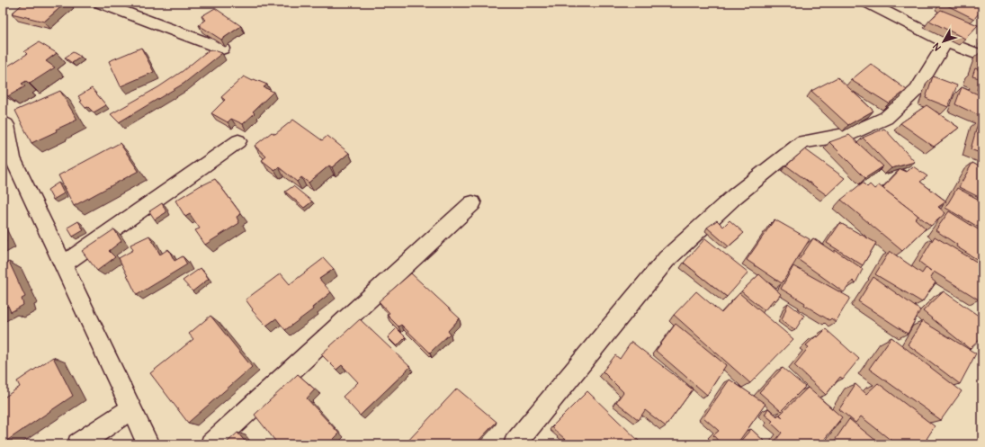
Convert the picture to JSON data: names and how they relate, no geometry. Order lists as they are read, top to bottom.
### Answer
{
  "north": "bottom left"
}
